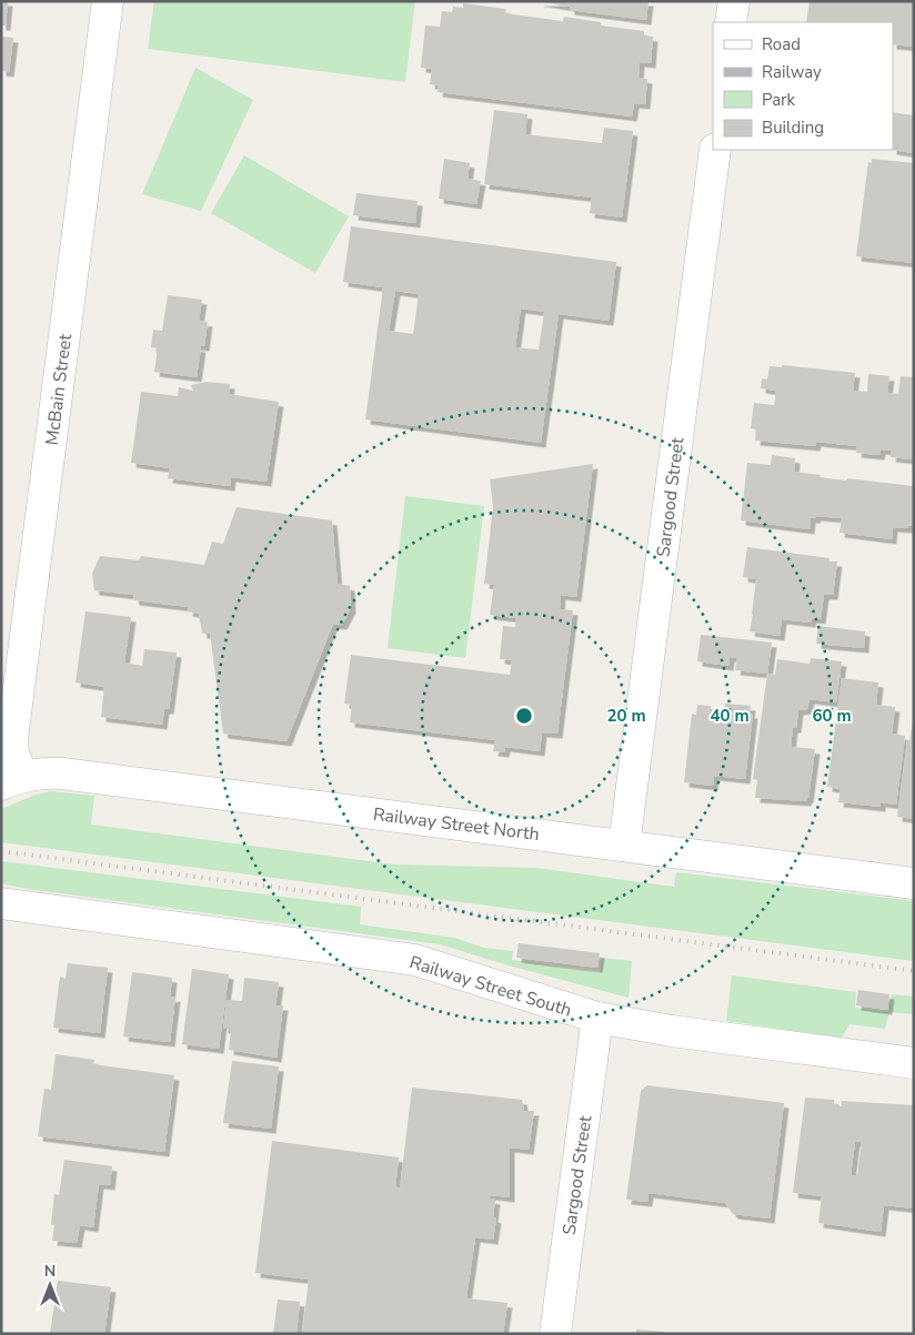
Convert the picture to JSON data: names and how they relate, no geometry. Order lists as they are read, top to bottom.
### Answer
{
  "streets": {
    "street": [
      "McBain Street",
      "Sargood Street",
      "Railway Street North",
      "Railway Street South"
    ]
  },
  "crossings": [
    ["McBain Street", "Railway Street North"],
    ["Sargood Street", "Railway Street North"],
    ["Sargood Street", "Railway Street South"]
  ],
  "legend": [
    "Road",
    "Railway",
    "Park",
    "Building"
  ],
  "north": "top",
  "rings": ["20 m", "40 m", "60 m"]
}
